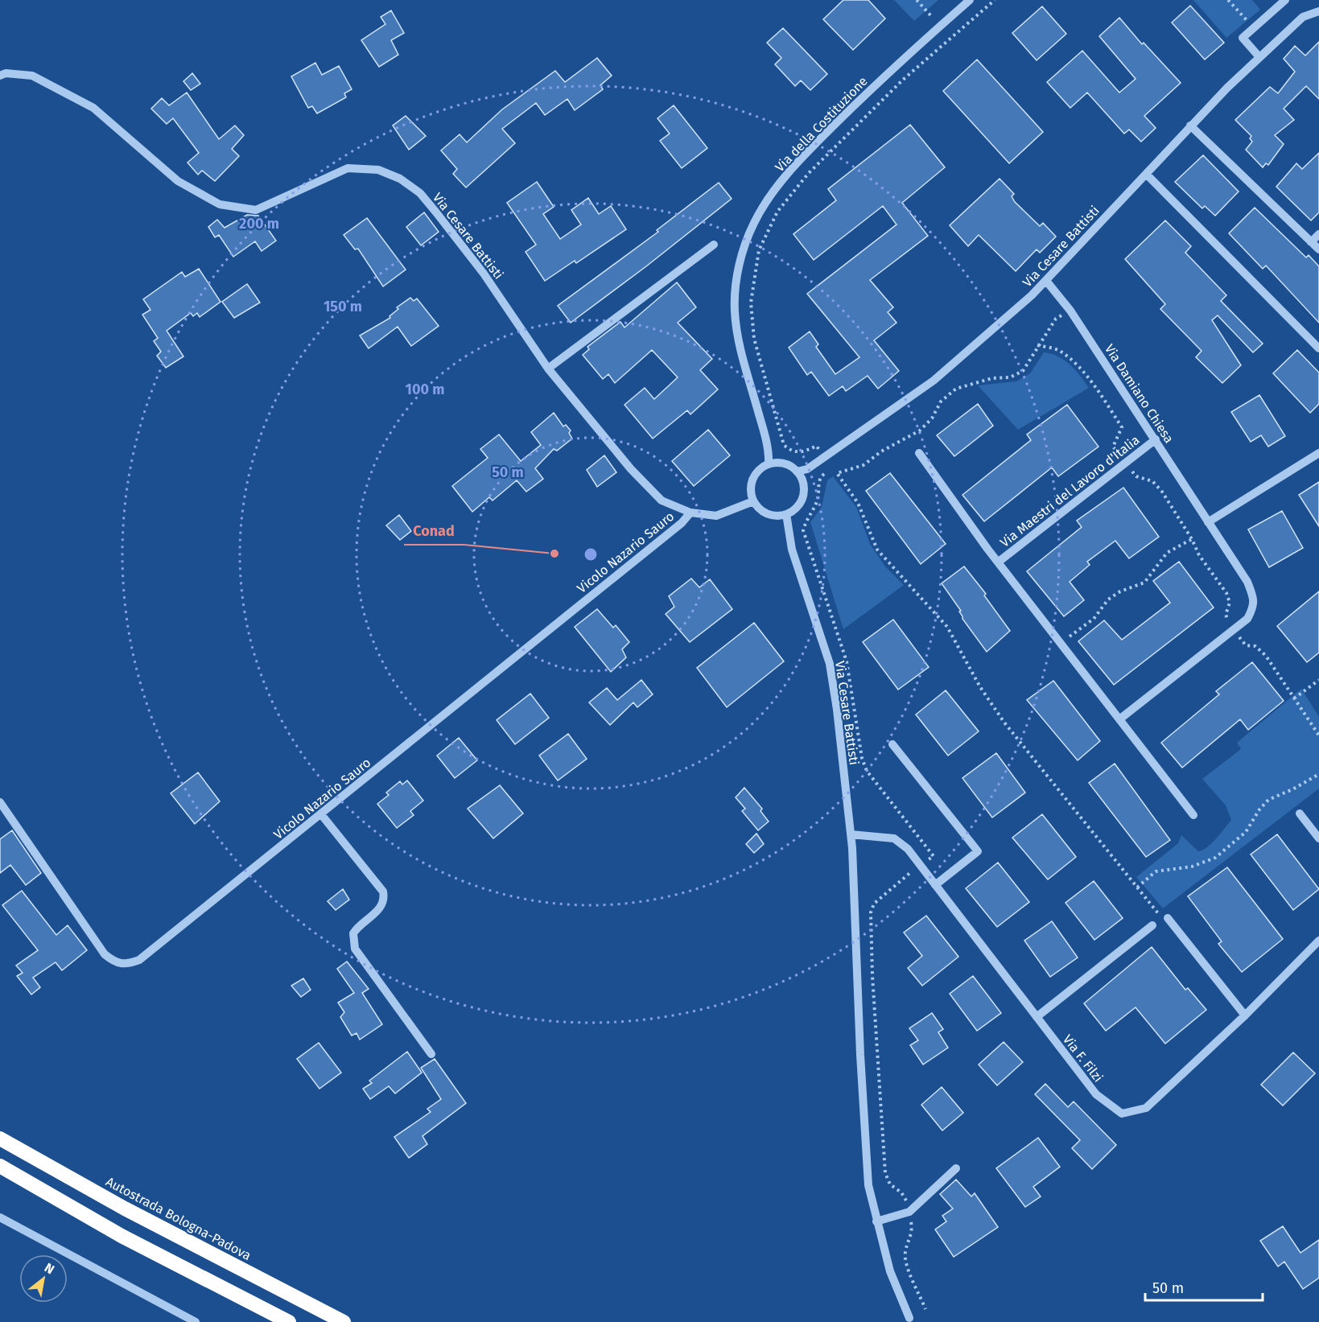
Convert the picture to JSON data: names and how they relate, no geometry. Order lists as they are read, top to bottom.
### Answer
{
  "streets": {
    "highway": ["Autostrada Bologna-Padova"],
    "street": [
      "Via della Costituzione",
      "Via Cesare Battisti",
      "Via Damiano Chiesa",
      "Via Maestri del Lavoro d'Italia",
      "Vicolo Nazario Sauro",
      "Via F. Filzi"
    ]
  },
  "crossings": [
    ["Via della Costituzione", "Via Cesare Battisti"],
    ["Via Cesare Battisti", "Via Damiano Chiesa"],
    ["Via Cesare Battisti", "Vicolo Nazario Sauro"],
    ["Via Cesare Battisti", "Via F. Filzi"],
    ["Via Damiano Chiesa", "Via Maestri del Lavoro d'Italia"]
  ],
  "places": ["Conad"],
  "scale_bar": "50 m",
  "north": "top right",
  "rings": [
    "200 m",
    "150 m",
    "100 m",
    "50 m"
  ]
}
